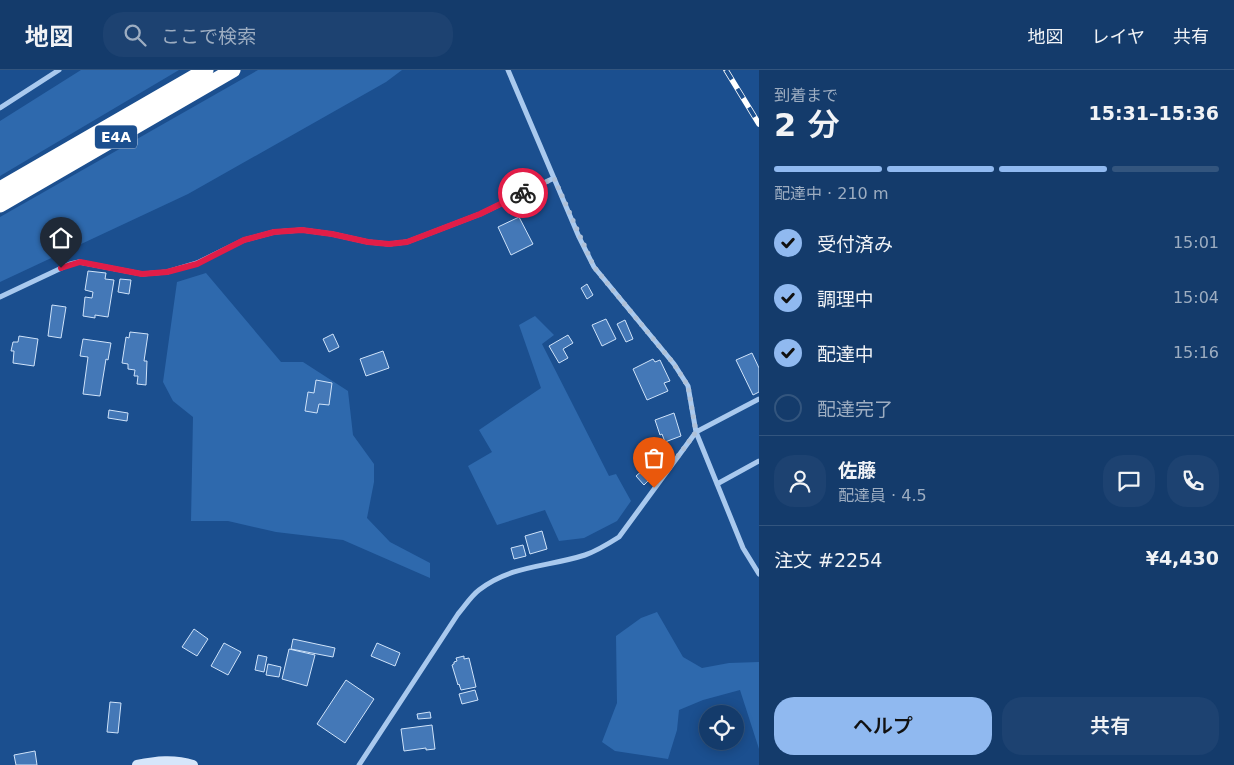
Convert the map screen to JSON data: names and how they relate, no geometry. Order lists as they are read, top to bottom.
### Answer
{
  "streets": {
    "highway": ["E4A"]
  },
  "page": {
    "header": "地図",
    "search": "ここで検索",
    "nav": ["地図", "レイヤ", "共有"],
    "heading": ["2 分", "到着まで", "15:31–15:36"],
    "panel": [
      "佐藤",
      "配達員 · 4.5",
      "注文 #2254",
      "¥4,430"
    ],
    "bar": "配達中 · 210 m",
    "list": [
      ["受付済み", "15:01"],
      ["調理中", "15:04"],
      ["配達中", "15:16"],
      "配達完了"
    ],
    "buttons": ["ヘルプ", "共有"]
  }
}
